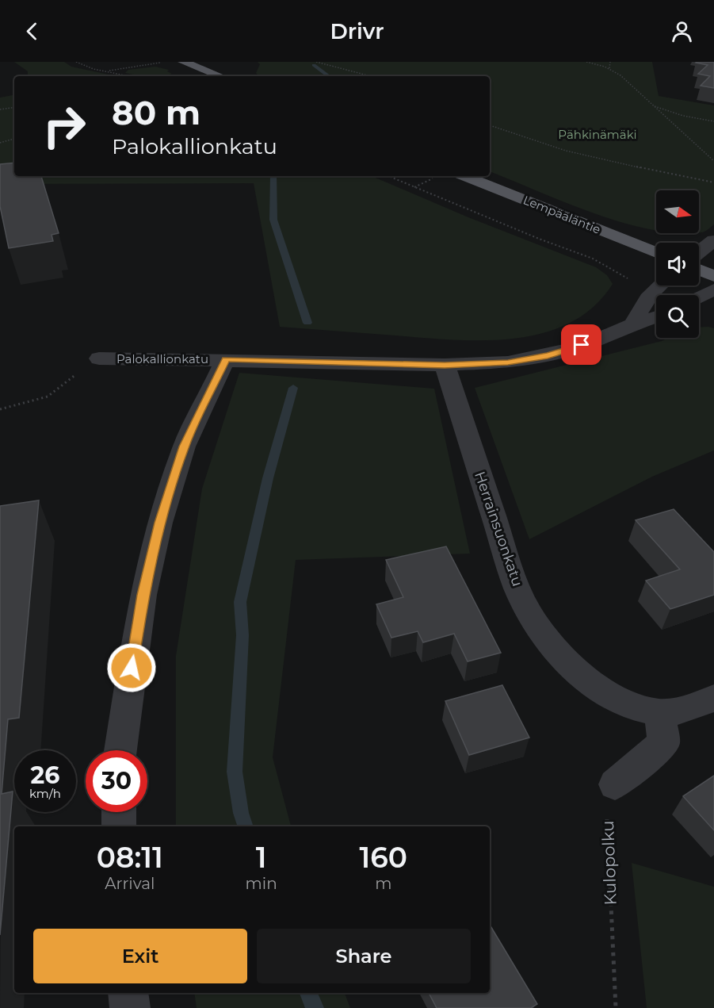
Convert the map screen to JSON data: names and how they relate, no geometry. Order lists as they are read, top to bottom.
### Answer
{
  "streets": {
    "main road": ["Lempääläntie"],
    "street": ["Palokallionkatu", "Herrainsuonkatu"],
    "path": ["Kulopolku"]
  },
  "crossings": [
    ["Palokallionkatu", "Herrainsuonkatu"]
  ],
  "parks": ["Pähkinämäki"],
  "north": "right",
  "page": {
    "header": "Drivr",
    "turn": ["80 m", "Palokallionkatu"],
    "speed": "26 km/h",
    "limit": "30",
    "eta": [
      "08:11",
      "Arrival",
      "1",
      "min",
      "160",
      "m"
    ],
    "buttons": ["Exit", "Share"]
  }
}
